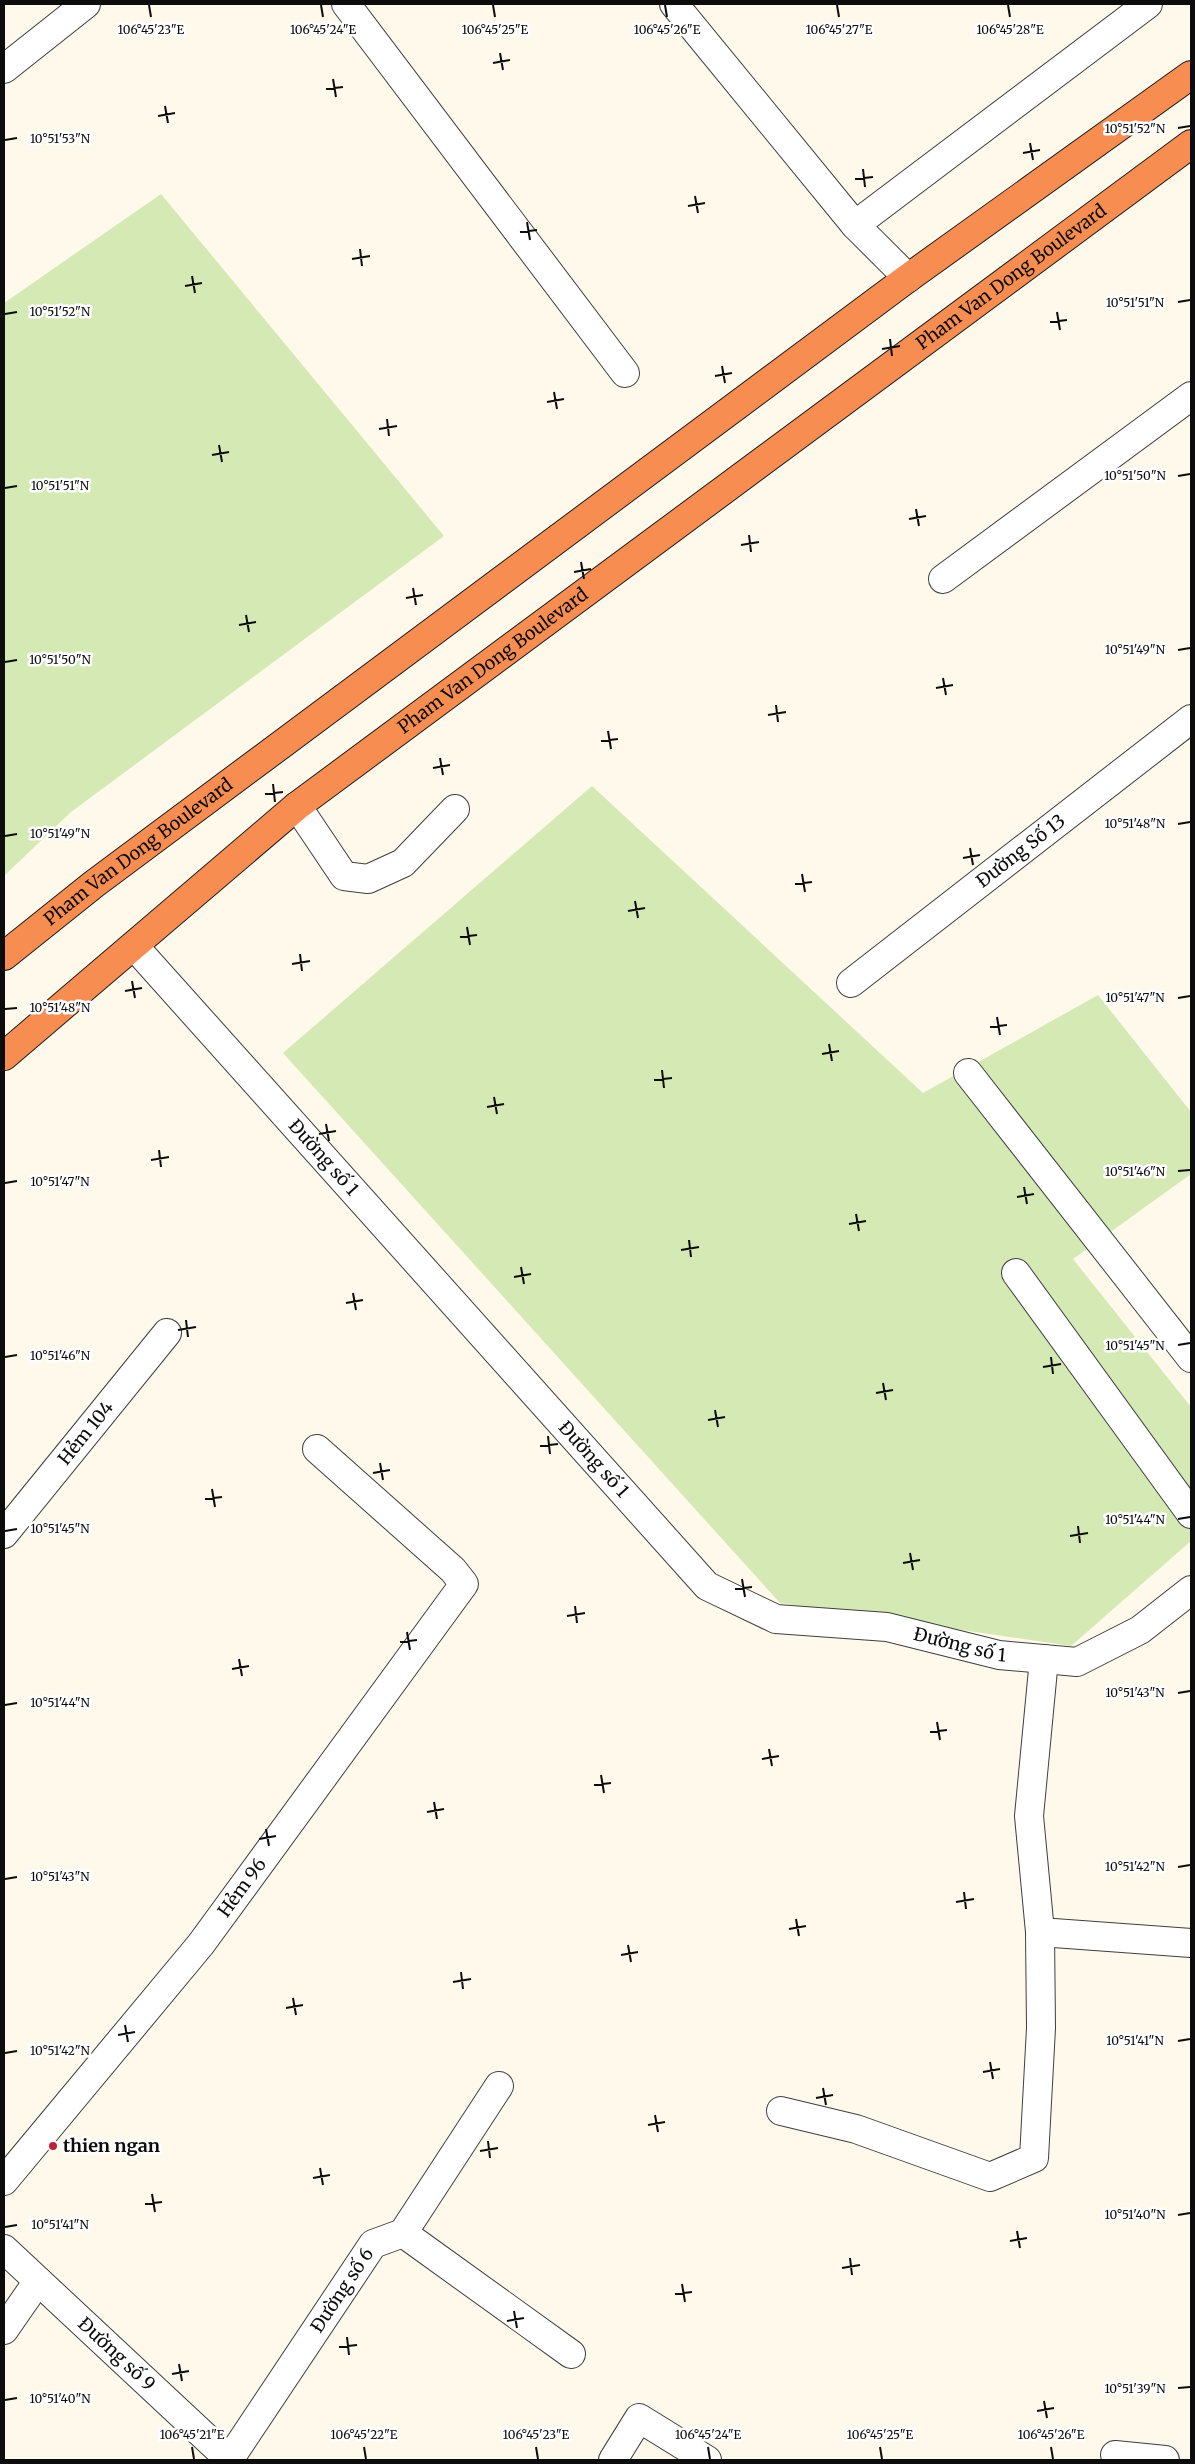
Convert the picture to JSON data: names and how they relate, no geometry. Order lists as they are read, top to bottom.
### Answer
{
  "streets": {
    "highway": ["Pham Van Dong Boulevard"],
    "street": [
      "Đường Số 13",
      "Đường số 1",
      "Hẻm 104",
      "Hẻm 96",
      "Đường số 6",
      "Đường số 9"
    ]
  },
  "crossings": [
    ["Pham Van Dong Boulevard", "Đường số 1"],
    ["Đường số 6", "Đường số 9"]
  ],
  "places": ["thien ngan"],
  "coordinates": [
    "106°45'23\"E",
    "106°45'24\"E",
    "106°45'25\"E",
    "106°45'26\"E",
    "106°45'28\"E",
    "106°45'27\"E",
    "10°51'52\"N",
    "10°51'53\"N",
    "10°51'51\"N",
    "10°51'50\"N",
    "10°51'49\"N",
    "10°51'48\"N",
    "10°51'47\"N",
    "10°51'46\"N",
    "10°51'45\"N",
    "10°51'44\"N",
    "10°51'43\"N",
    "10°51'42\"N",
    "10°51'41\"N",
    "10°51'40\"N",
    "10°51'39\"N",
    "106°45'21\"E",
    "106°45'22\"E"
  ]
}
